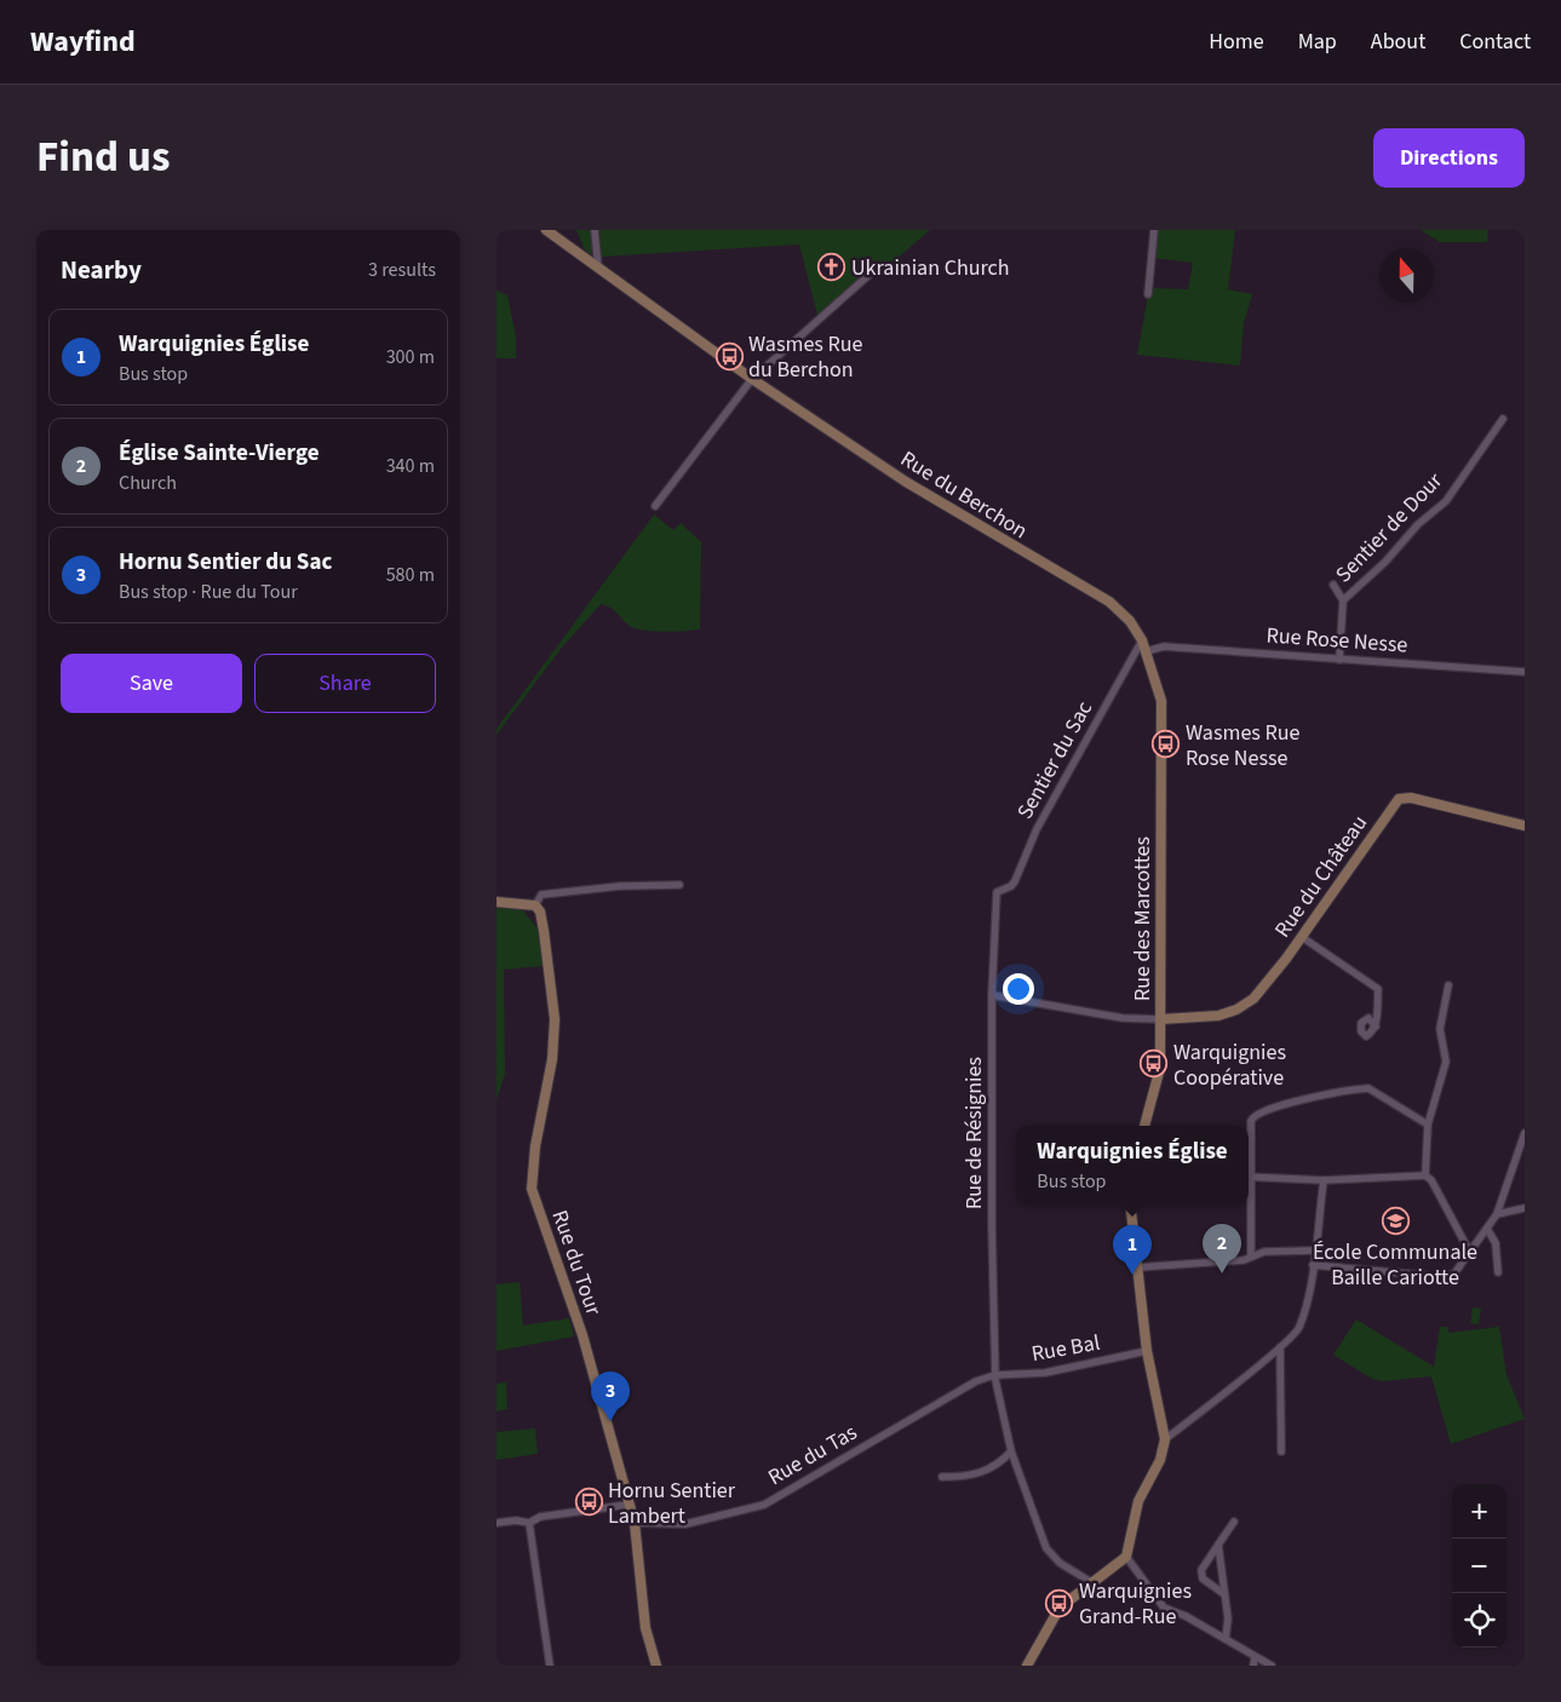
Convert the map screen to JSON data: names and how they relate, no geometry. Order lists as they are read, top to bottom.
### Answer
{
  "streets": {
    "street": [
      "Rue du Berchon",
      "Sentier de Dour",
      "Rue Rose Nesse",
      "Sentier du Sac",
      "Rue du Château",
      "Rue des Marcottes",
      "Rue de Résignies",
      "Rue du Tour",
      "Rue Bal",
      "Rue du Tas"
    ]
  },
  "crossings": [
    ["Rue du Berchon", "Rue Rose Nesse"],
    ["Rue du Berchon", "Sentier du Sac"],
    ["Rue du Berchon", "Rue des Marcottes"],
    ["Sentier de Dour", "Rue Rose Nesse"],
    ["Rue Rose Nesse", "Rue des Marcottes"],
    ["Sentier du Sac", "Rue de Résignies"],
    ["Rue du Château", "Rue des Marcottes"],
    ["Rue des Marcottes", "Rue de Résignies"],
    ["Rue de Résignies", "Rue Bal"],
    ["Rue de Résignies", "Rue du Tas"],
    ["Rue du Tour", "Rue du Tas"],
    ["Rue Bal", "Rue du Tas"]
  ],
  "places": {
    "church": ["Ukrainian Church"],
    "bus stop": [
      "Wasmes Rue du Berchon",
      "Wasmes Rue Rose Nesse",
      "Warquignies Coopérative",
      "Hornu Sentier Lambert",
      "Warquignies Grand-Rue"
    ],
    "school or university": ["École Communale Baille Cariotte"]
  },
  "north": "top",
  "page": {
    "header": "Wayfind",
    "nav": [
      "Home",
      "Map",
      "About",
      "Contact"
    ],
    "title": "Find us",
    "buttons": [
      "Directions",
      ["Save", "Share"]
    ],
    "heading": ["Nearby", "3 results"],
    "list": [
      {
        "mark": "1",
        "name": "Warquignies Église",
        "note": "Bus stop",
        "value": "300 m"
      },
      {
        "mark": "2",
        "name": "Église Sainte-Vierge",
        "note": "Church",
        "value": "340 m"
      },
      {
        "mark": "3",
        "name": "Hornu Sentier du Sac",
        "note": "Bus stop · Rue du Tour",
        "value": "580 m"
      }
    ],
    "popup": ["Warquignies Église", "Bus stop"],
    "pins": ["2", "1", "3"],
    "map_buttons": ["+", "−"]
  }
}
